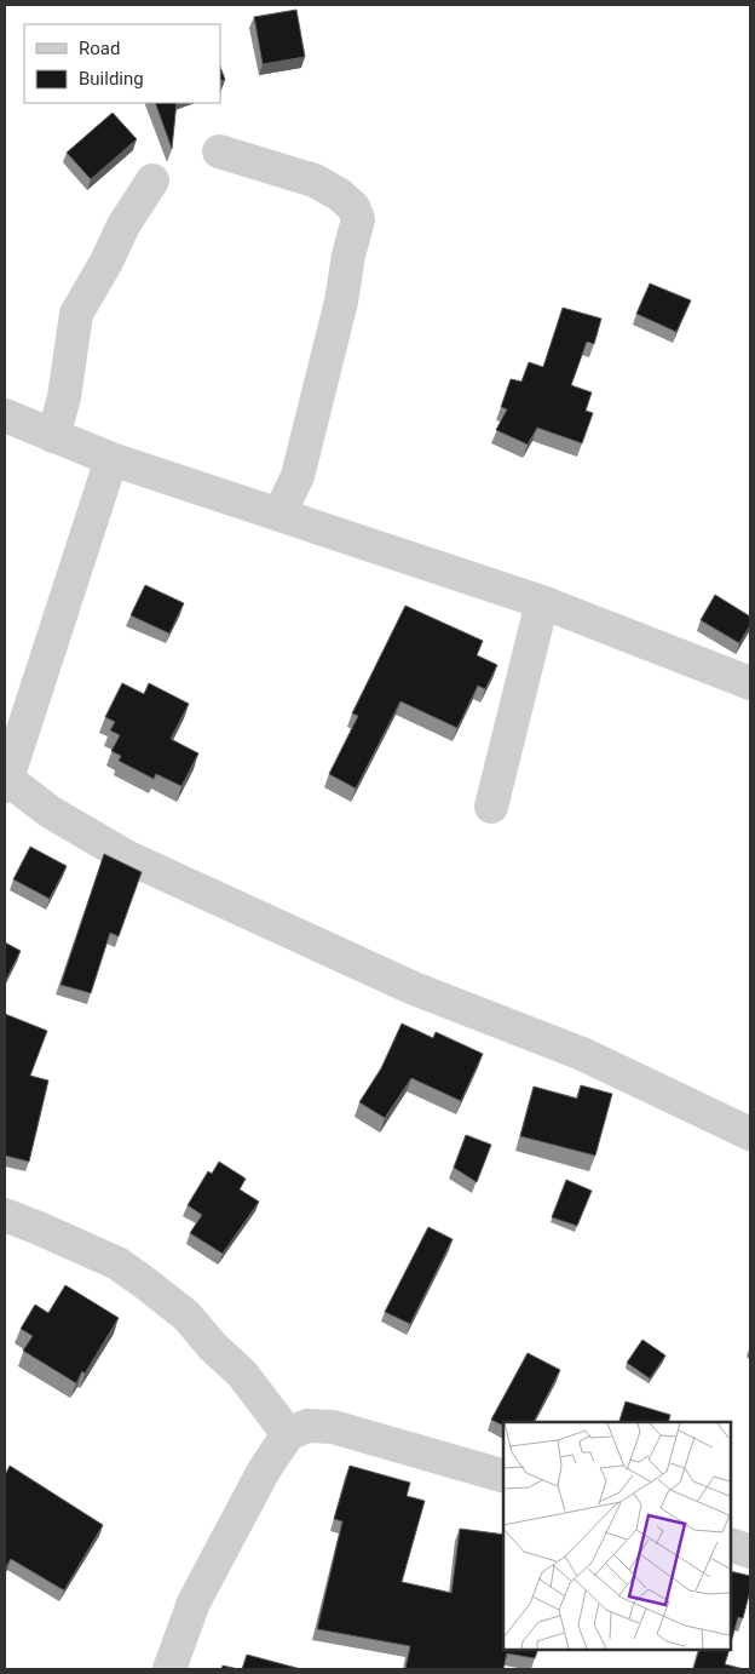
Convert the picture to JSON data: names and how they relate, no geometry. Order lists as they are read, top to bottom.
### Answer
{
  "legend": ["Road", "Building"]
}
